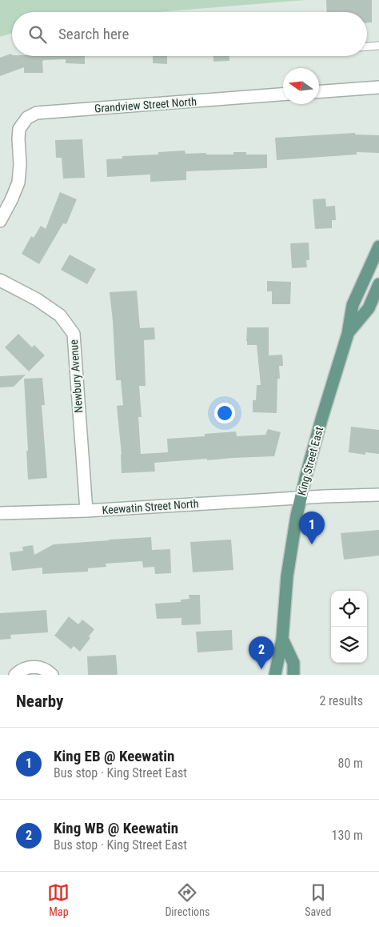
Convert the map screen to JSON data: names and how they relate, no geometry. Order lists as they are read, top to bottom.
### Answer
{
  "streets": {
    "main road": ["King Street East"],
    "street": ["Grandview Street North", "Newbury Avenue", "Keewatin Street North"]
  },
  "crossings": [
    ["Newbury Avenue", "Keewatin Street North"],
    ["King Street East", "Keewatin Street North"]
  ],
  "north": "left",
  "page": {
    "search": "Search here",
    "pins": ["1", "2"],
    "heading": ["Nearby", "2 results"],
    "list": [
      {
        "mark": "1",
        "name": "King EB @ Keewatin",
        "note": "Bus stop · King Street East",
        "value": "80 m"
      },
      {
        "mark": "2",
        "name": "King WB @ Keewatin",
        "note": "Bus stop · King Street East",
        "value": "130 m"
      }
    ],
    "nav": ["Map", "Directions", "Saved"]
  }
}
